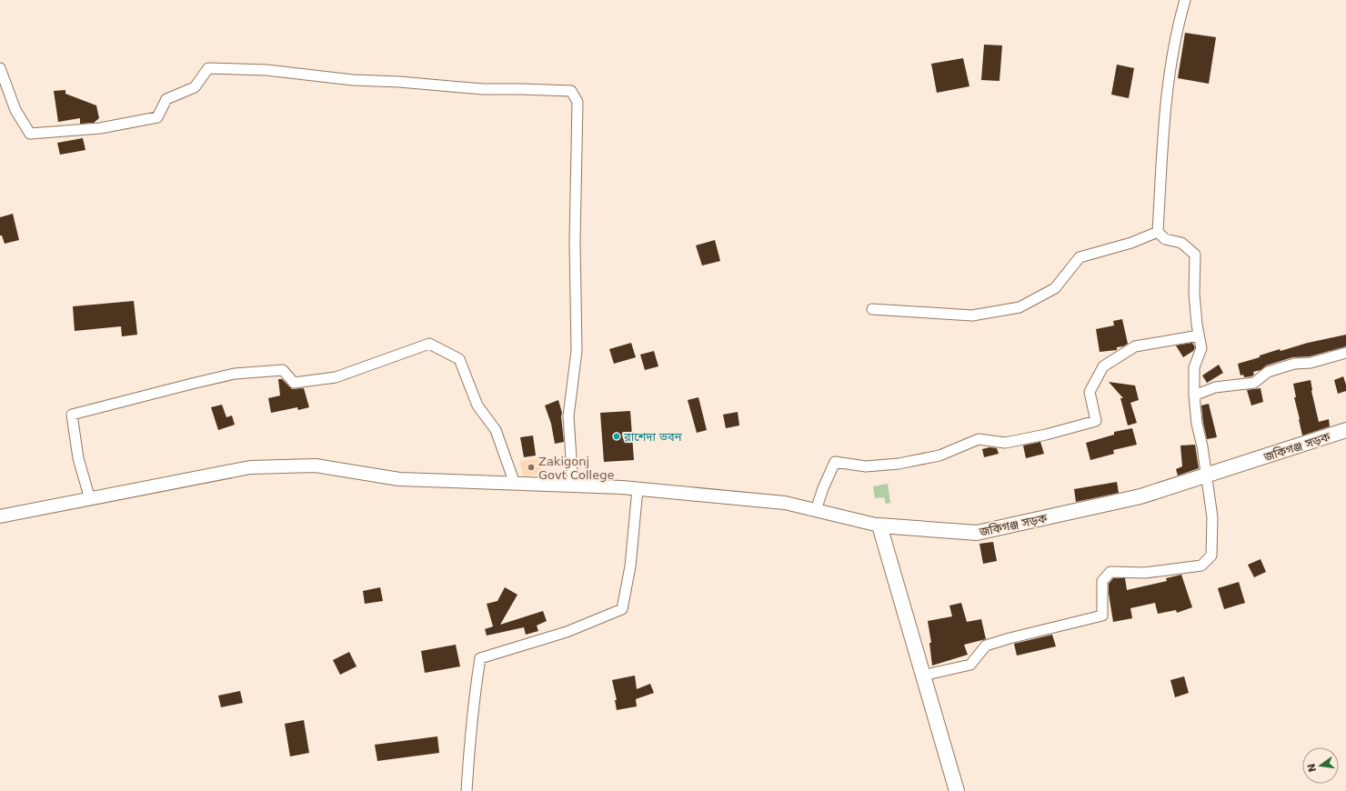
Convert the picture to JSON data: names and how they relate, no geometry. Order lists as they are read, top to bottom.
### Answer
{
  "streets": {
    "main road": ["জকিগঞ্জ সড়ক"]
  },
  "places": ["রাশেদা ভবন", "Zakigonj Govt College"],
  "north": "left"
}
